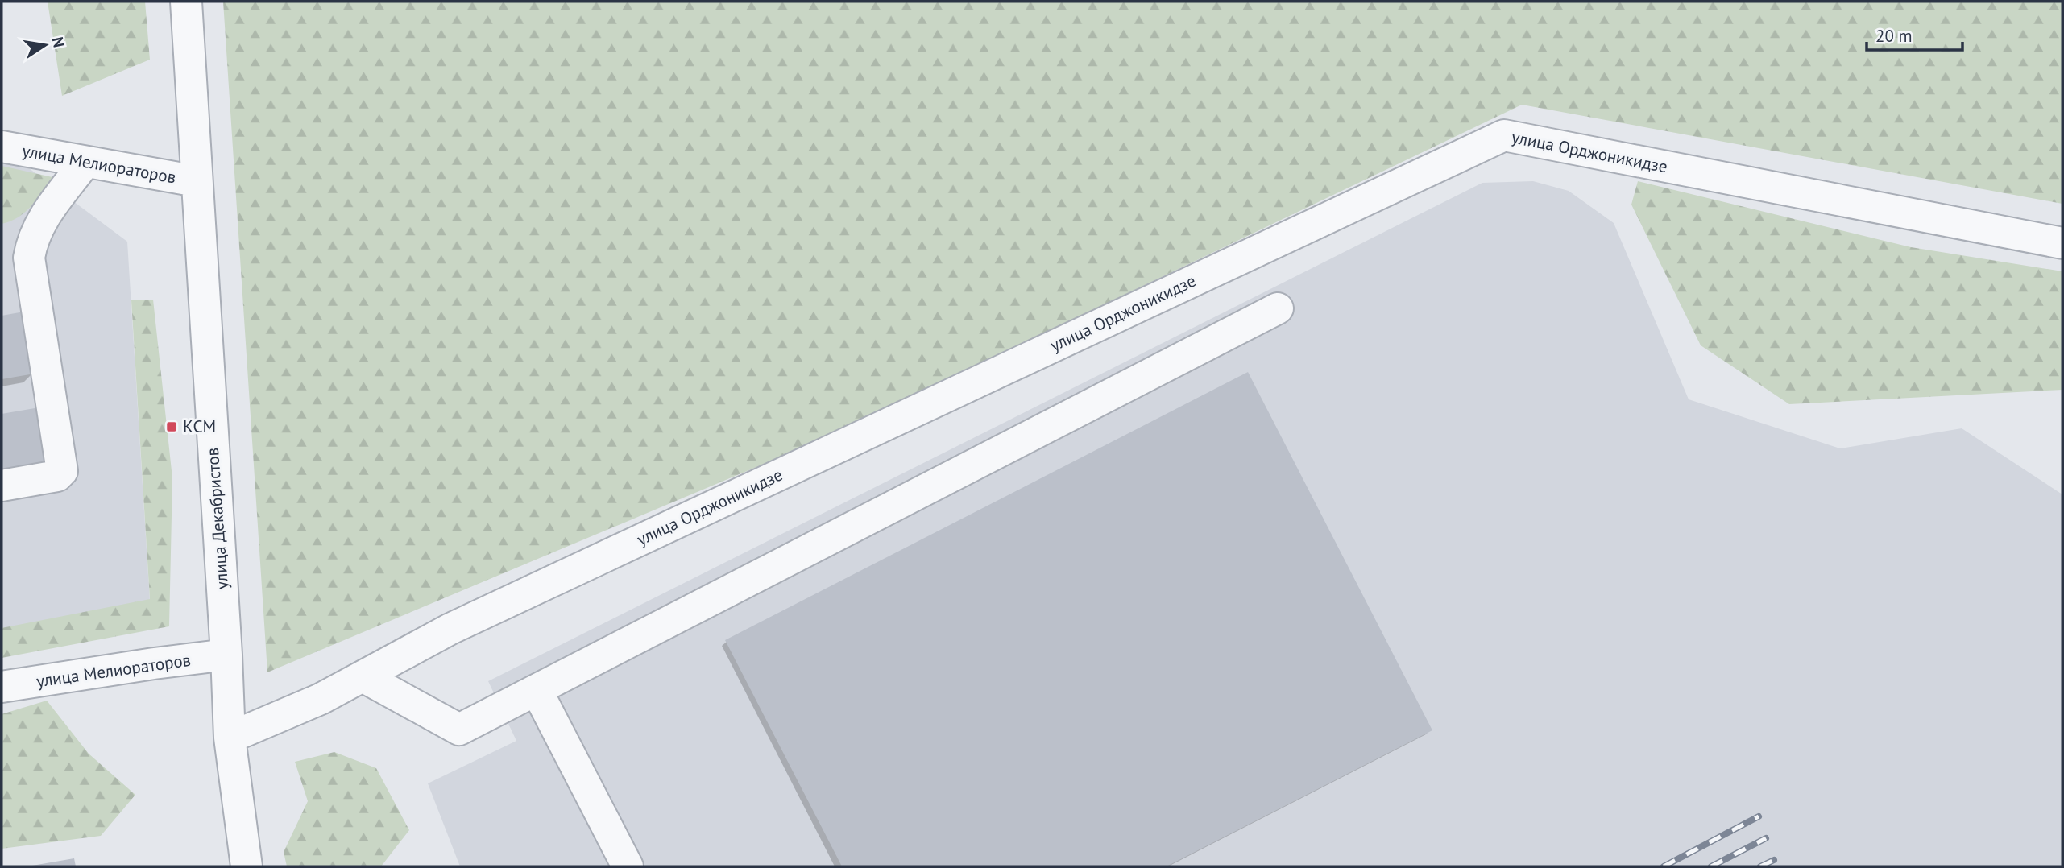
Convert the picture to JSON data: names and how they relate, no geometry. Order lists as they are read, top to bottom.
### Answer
{
  "streets": {
    "street": ["улица Орджоникидзе", "улица Мелиораторов", "улица Декабристов"]
  },
  "crossings": [
    ["улица Орджоникидзе", "улица Декабристов"],
    ["улица Мелиораторов", "улица Декабристов"]
  ],
  "places": {
    "transit": ["КСМ"]
  },
  "scale_bar": "20 m",
  "north": "right"
}
